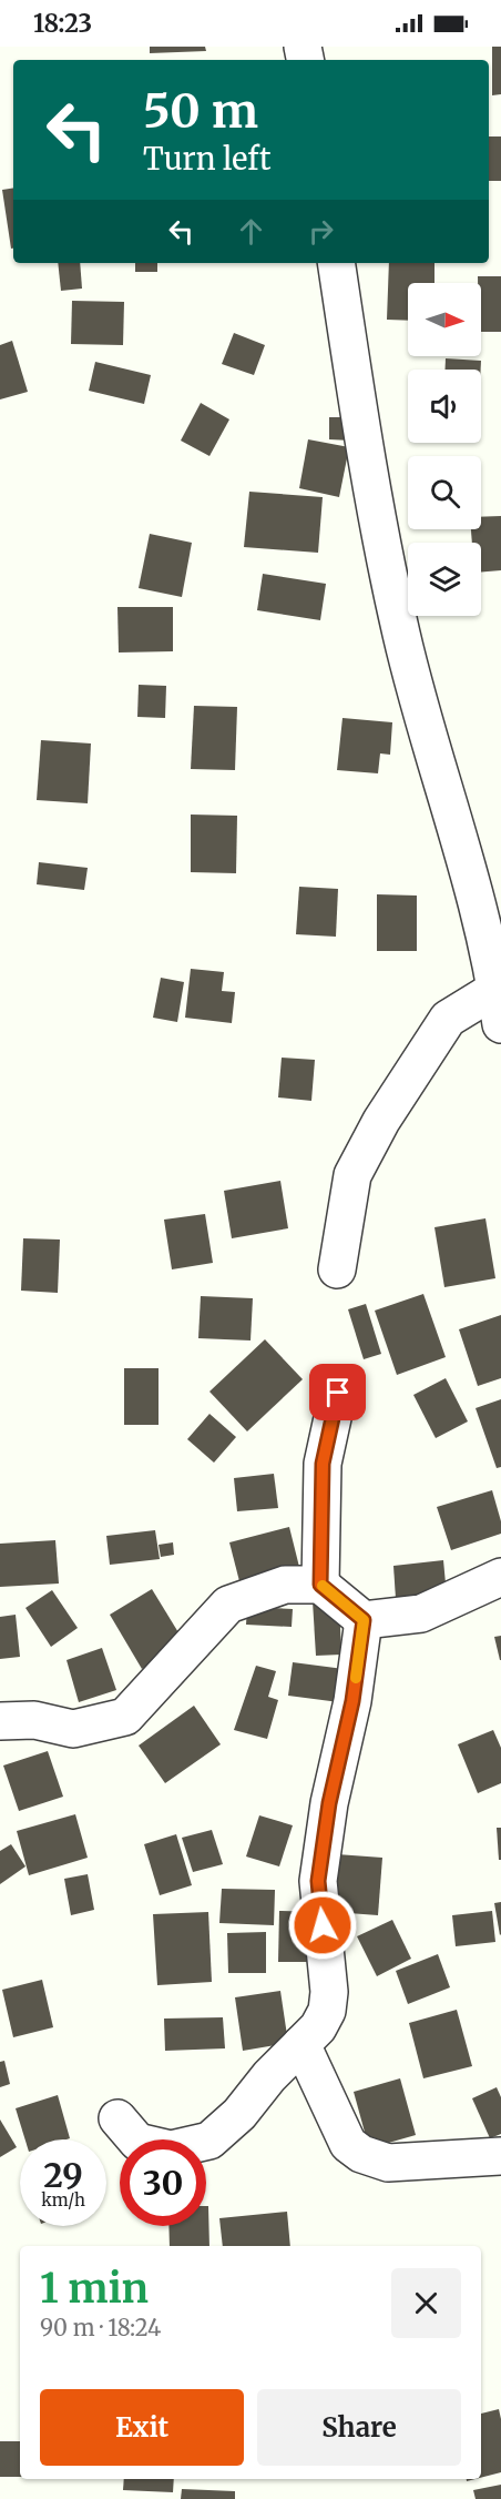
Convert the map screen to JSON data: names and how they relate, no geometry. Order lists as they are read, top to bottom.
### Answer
{
  "north": "right",
  "page": {
    "status": "18:23",
    "turn": ["50 m", "Turn left"],
    "speed": "29 km/h",
    "limit": "30",
    "heading": ["1 min", "90 m · 18:24"],
    "buttons": ["Exit", "Share"]
  }
}
